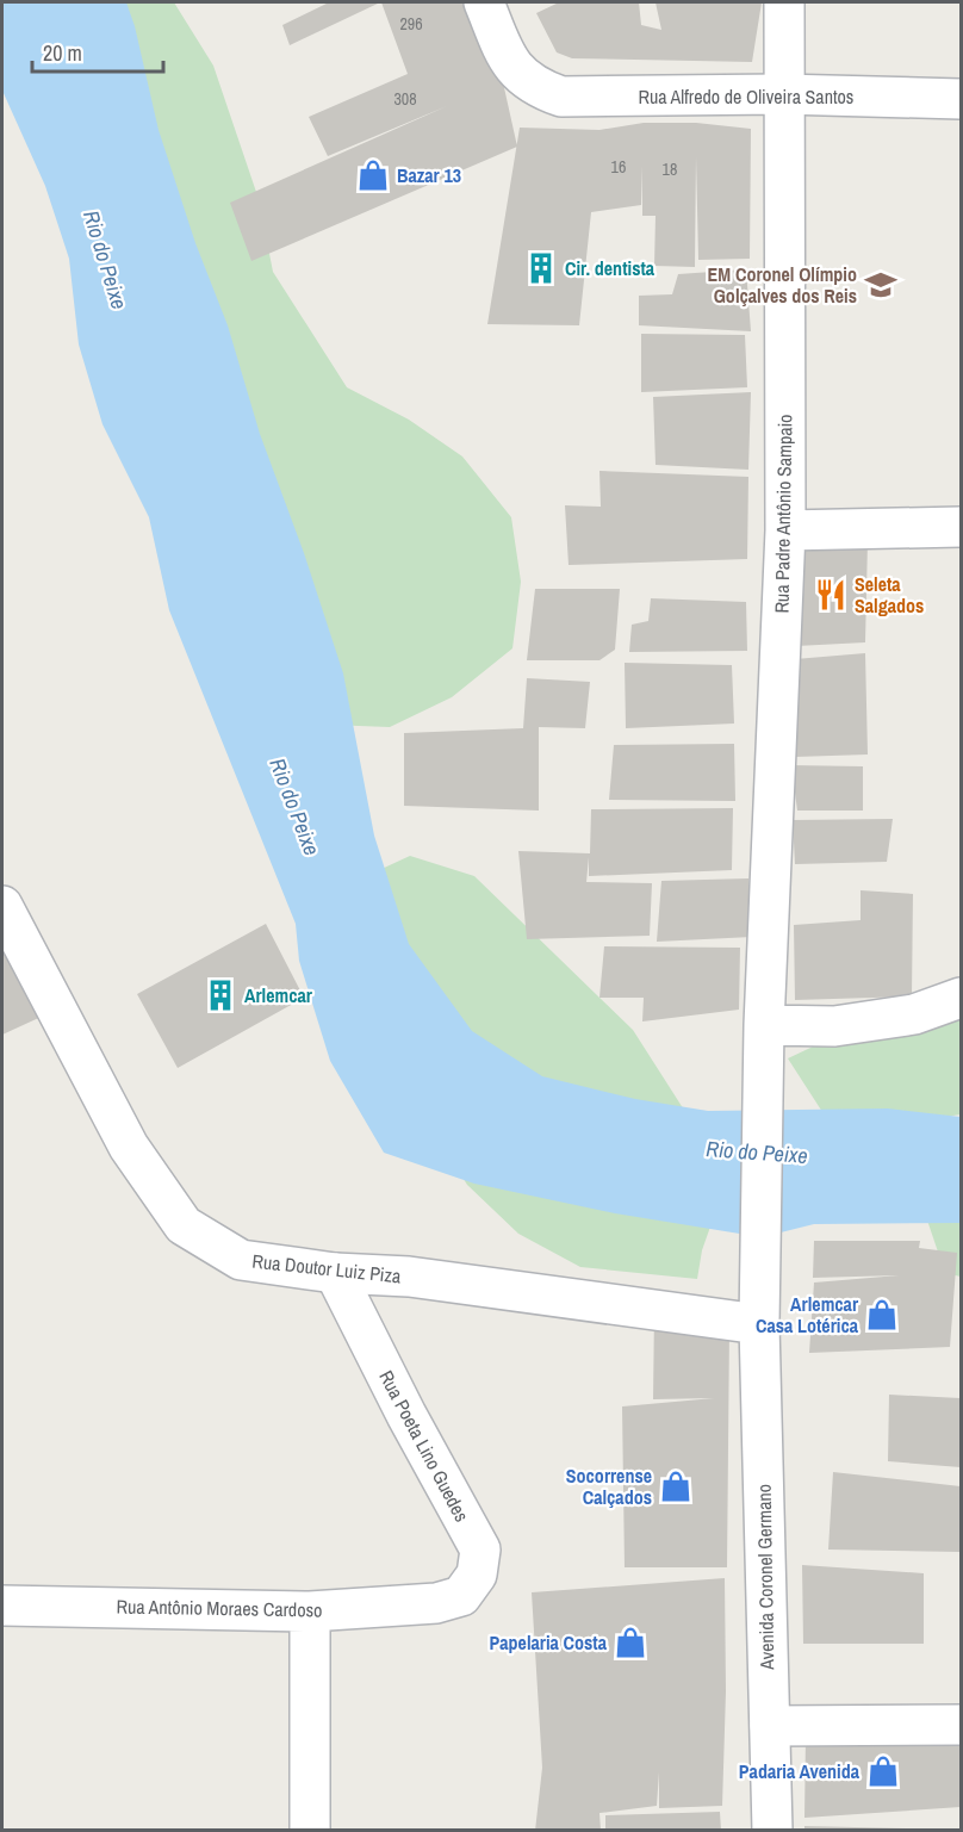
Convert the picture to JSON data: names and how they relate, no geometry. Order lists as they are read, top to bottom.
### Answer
{
  "streets": {
    "street": [
      "Rua Alfredo de Oliveira Santos",
      "Rua Padre Antônio Sampaio",
      "Rua Doutor Luiz Piza",
      "Rua Poeta Lino Guedes",
      "Avenida Coronel Germano",
      "Rua Antônio Moraes Cardoso"
    ]
  },
  "crossings": [
    ["Rua Alfredo de Oliveira Santos", "Rua Padre Antônio Sampaio"],
    ["Rua Padre Antônio Sampaio", "Rua Doutor Luiz Piza"],
    ["Rua Padre Antônio Sampaio", "Avenida Coronel Germano"],
    ["Rua Doutor Luiz Piza", "Rua Poeta Lino Guedes"],
    ["Rua Doutor Luiz Piza", "Avenida Coronel Germano"],
    ["Rua Poeta Lino Guedes", "Rua Antônio Moraes Cardoso"]
  ],
  "water": ["Rio do Peixe"],
  "places": {
    "shop": [
      "Bazar 13",
      "Arlemcar Casa Lotérica",
      "Socorrense Calçados",
      "Papelaria Costa",
      "Padaria Avenida"
    ],
    "building": ["Cir. dentista", "Arlemcar"],
    "school or university": ["EM Coronel Olímpio Golçalves dos Reis"],
    "restaurant": ["Seleta Salgados"]
  },
  "house_numbers": [
    "296",
    "308",
    "16",
    "18"
  ],
  "scale_bar": "20 m"
}
